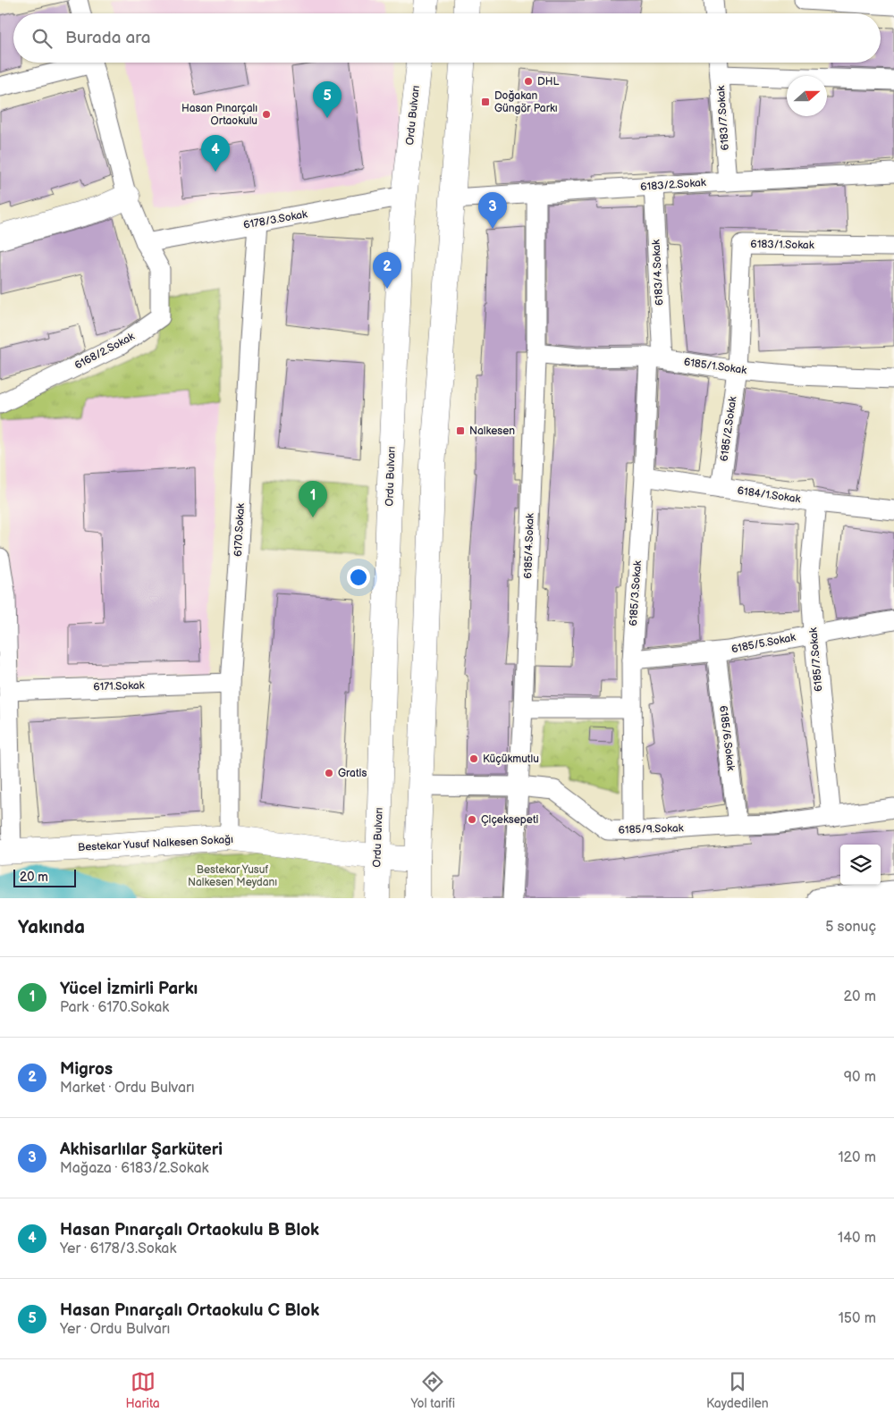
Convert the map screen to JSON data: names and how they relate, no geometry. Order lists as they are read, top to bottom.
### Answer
{
  "streets": {
    "main road": ["Ordu Bulvarı", "Bestekar Yusuf Nalkesen Sokağı"],
    "street": [
      "6183/7.Sokak",
      "6183/2.Sokak",
      "6178/3.Sokak",
      "6183/1.Sokak",
      "6183/4.Sokak",
      "6168/2.Sokak",
      "6185/1.Sokak",
      "6185/2.Sokak",
      "6184/1.Sokak",
      "6170.Sokak",
      "6185/4.Sokak",
      "6185/3.Sokak",
      "6185/5.Sokak",
      "6185/7.Sokak",
      "6171.Sokak",
      "6185/6.Sokak",
      "6185/9.Sokak"
    ]
  },
  "crossings": [
    ["Ordu Bulvarı", "6178/3.Sokak"],
    ["Ordu Bulvarı", "Bestekar Yusuf Nalkesen Sokağı"],
    ["6183/7.Sokak", "6183/2.Sokak"],
    ["6183/2.Sokak", "6183/4.Sokak"],
    ["6183/2.Sokak", "6185/4.Sokak"],
    ["6178/3.Sokak", "6168/2.Sokak"],
    ["6178/3.Sokak", "6170.Sokak"],
    ["6183/1.Sokak", "6185/1.Sokak"],
    ["6183/1.Sokak", "6185/2.Sokak"],
    ["6183/4.Sokak", "6185/1.Sokak"],
    ["6183/4.Sokak", "6185/3.Sokak"],
    ["6185/1.Sokak", "6185/2.Sokak"],
    ["6185/1.Sokak", "6185/4.Sokak"],
    ["6185/1.Sokak", "6185/3.Sokak"],
    ["6185/2.Sokak", "6184/1.Sokak"],
    ["6184/1.Sokak", "6185/3.Sokak"],
    ["6184/1.Sokak", "6185/7.Sokak"],
    ["6170.Sokak", "6171.Sokak"],
    ["6170.Sokak", "Bestekar Yusuf Nalkesen Sokağı"],
    ["6185/4.Sokak", "6185/9.Sokak"],
    ["6185/3.Sokak", "6185/5.Sokak"],
    ["6185/3.Sokak", "6185/9.Sokak"],
    ["6185/5.Sokak", "6185/7.Sokak"],
    ["6185/5.Sokak", "6185/6.Sokak"],
    ["6185/7.Sokak", "6185/9.Sokak"],
    ["6185/6.Sokak", "6185/9.Sokak"]
  ],
  "parks": ["Bestekar Yusuf Nalkesen Meydanı"],
  "places": {
    "other": [
      "DHL",
      "Hasan Pınarçalı Ortaokulu",
      "Küçükmutlu",
      "Gratis",
      "Çiçeksepeti"
    ],
    "transit": ["Doğakan Güngör Parkı", "Nalkesen"]
  },
  "scale_bar": "20 m",
  "north": "right",
  "page": {
    "search": "Burada ara",
    "pins": [
      "5",
      "4",
      "3",
      "2",
      "1"
    ],
    "scale": "20 m",
    "heading": ["Yakında", "5 sonuç"],
    "list": [
      {
        "mark": "1",
        "name": "Yücel İzmirli Parkı",
        "note": "Park · 6170.Sokak",
        "value": "20 m"
      },
      {
        "mark": "2",
        "name": "Migros",
        "note": "Market · Ordu Bulvarı",
        "value": "90 m"
      },
      {
        "mark": "3",
        "name": "Akhisarlılar Şarküteri",
        "note": "Mağaza · 6183/2.Sokak",
        "value": "120 m"
      },
      {
        "mark": "4",
        "name": "Hasan Pınarçalı Ortaokulu B Blok",
        "note": "Yer · 6178/3.Sokak",
        "value": "140 m"
      },
      {
        "mark": "5",
        "name": "Hasan Pınarçalı Ortaokulu C Blok",
        "note": "Yer · Ordu Bulvarı",
        "value": "150 m"
      }
    ],
    "nav": ["Harita", "Yol tarifi", "Kaydedilen"]
  }
}
